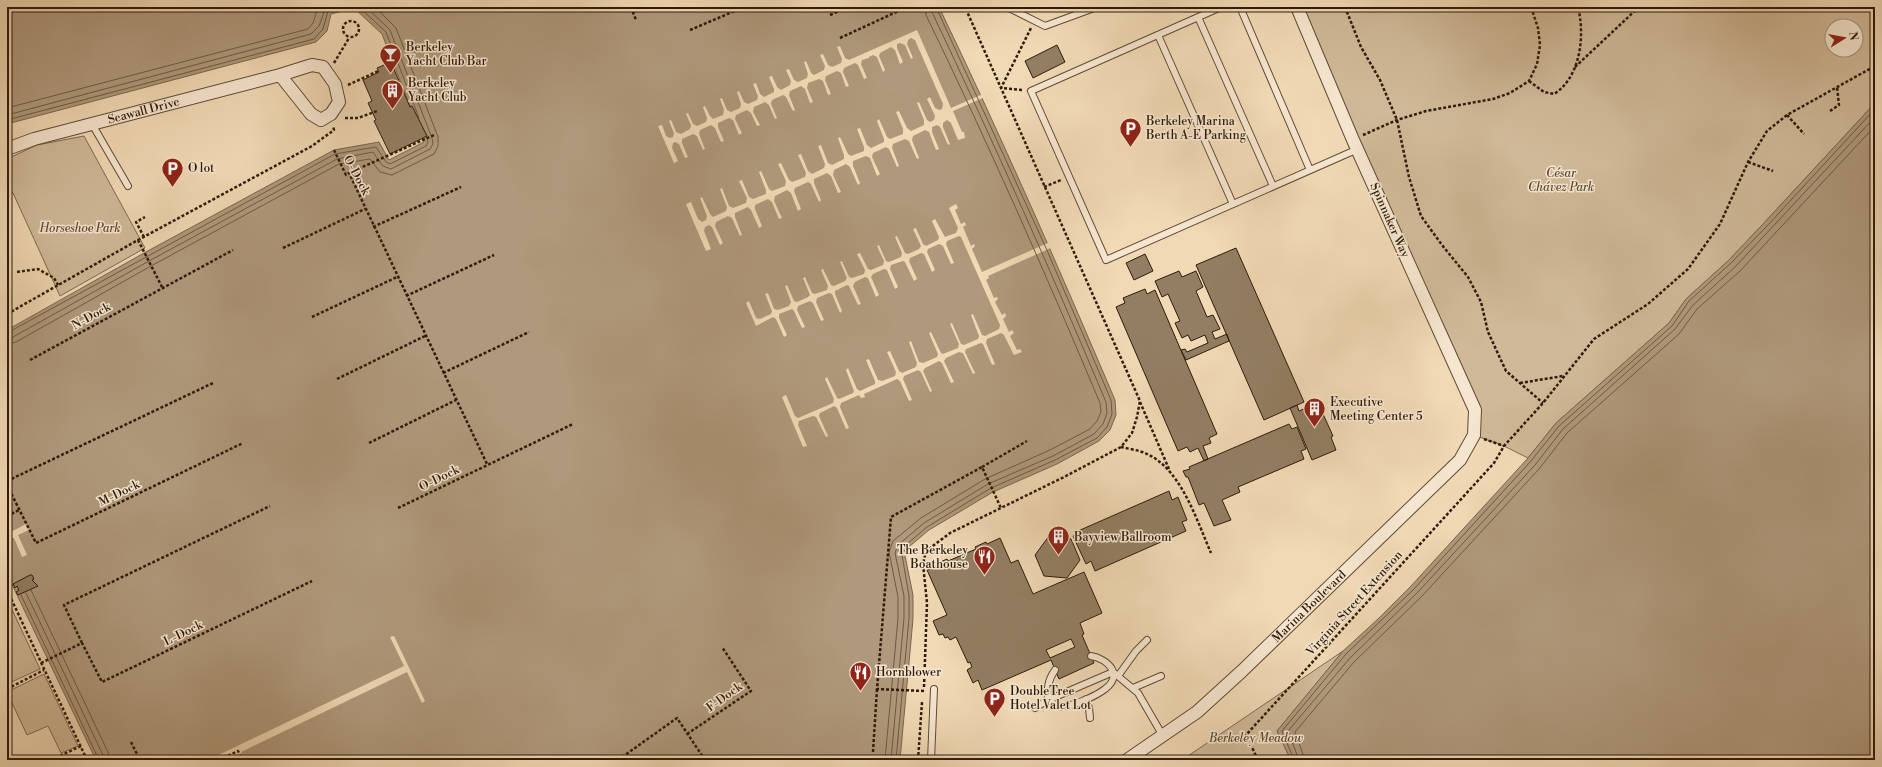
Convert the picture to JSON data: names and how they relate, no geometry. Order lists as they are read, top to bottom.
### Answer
{
  "streets": {
    "street": ["Seawall Drive", "Spinnaker Way", "Marina Boulevard"],
    "path": [
      "O-Dock",
      "N-Dock",
      "M-Dock",
      "Virginia Street Extension",
      "L-Dock",
      "F-Dock"
    ]
  },
  "crossings": [
    ["Spinnaker Way", "Marina Boulevard"]
  ],
  "parks": ["César Chávez Park", "Horseshoe Park", "Berkeley Meadow"],
  "places": {
    "bar": ["Berkeley Yacht Club Bar"],
    "building": ["Berkeley Yacht Club", "Executive Meeting Center 5", "Bayview Ballroom"],
    "parking": ["Berkeley Marina Berth A-E Parking", "O lot", "DoubleTree Hotel Valet Lot"],
    "restaurant": ["The Berkeley Boathouse", "Hornblower"]
  },
  "north": "right"
}
